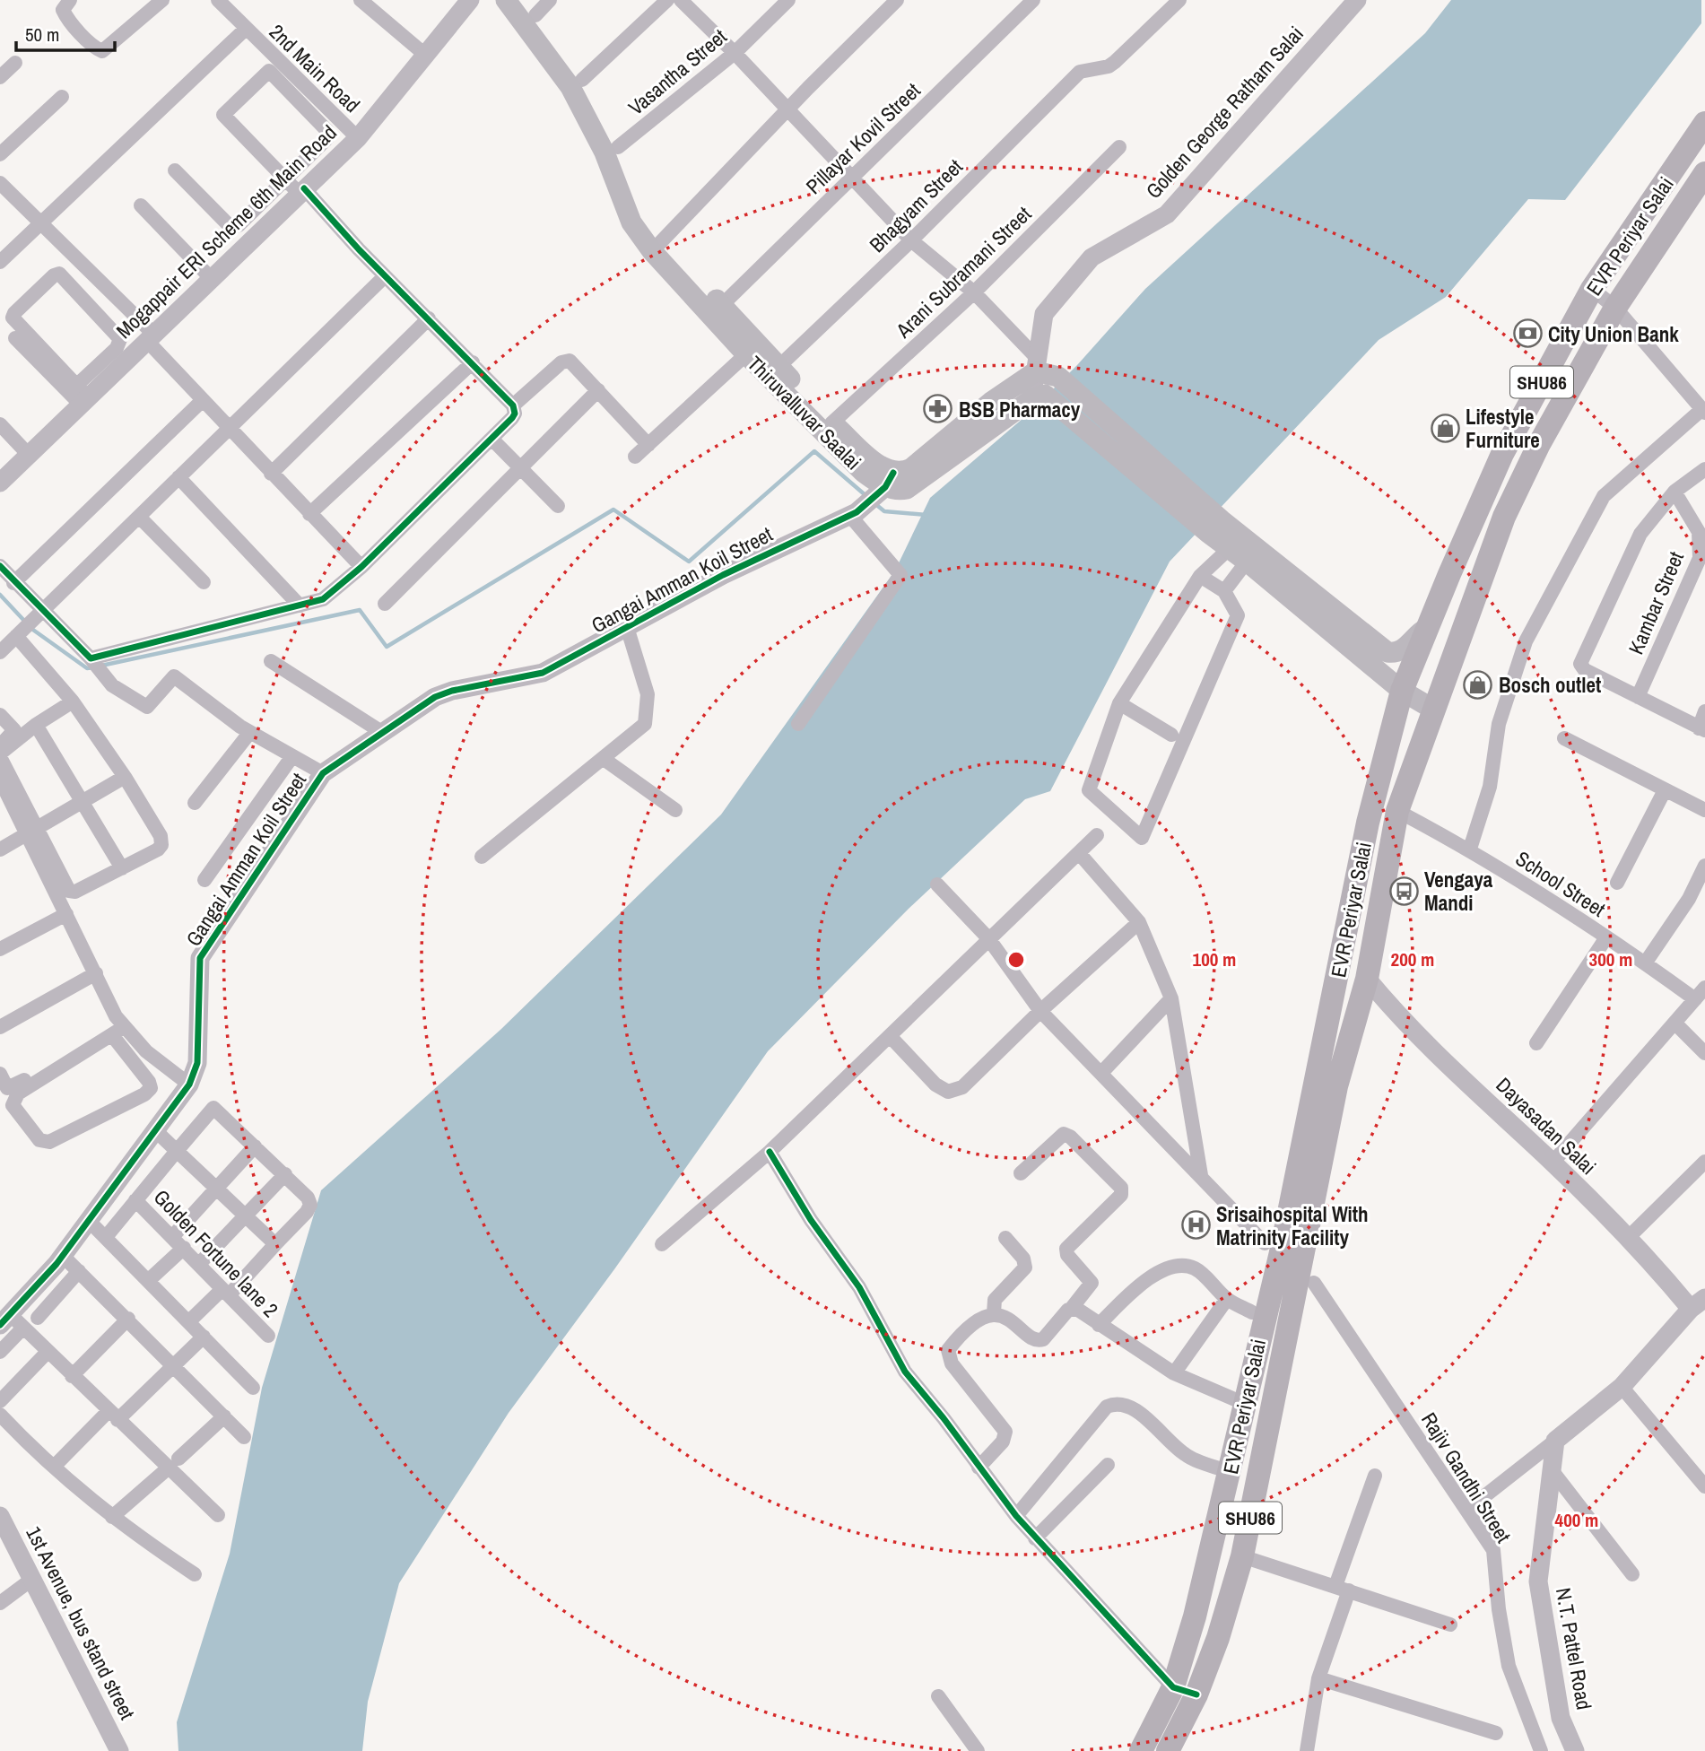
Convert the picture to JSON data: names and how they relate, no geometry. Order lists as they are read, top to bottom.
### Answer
{
  "streets": {
    "main road": ["EVR Periyar Salai", "SHU86", "Thiruvalluvar Saalai"],
    "street": [
      "2nd Main Road",
      "Vasantha Street",
      "Golden George Ratham Salai",
      "Pillayar Kovil Street",
      "Bhagyam Street",
      "Mogappair ERI Scheme 6th Main Road",
      "Arani Subramani Street",
      "Gangai Amman Koil Street",
      "Kambar Street",
      "School Street",
      "Dayasadan Salai",
      "Golden Fortune lane 2",
      "Rajiv Gandhi Street",
      "1st Avenue, bus stand street",
      "N.T. Pattel Road"
    ]
  },
  "crossings": [
    ["2nd Main Road", "Mogappair ERI Scheme 6th Main Road"],
    ["Vasantha Street", "Thiruvalluvar Saalai"],
    ["Pillayar Kovil Street", "Thiruvalluvar Saalai"],
    ["Bhagyam Street", "Thiruvalluvar Saalai"],
    ["EVR Periyar Salai", "School Street"],
    ["EVR Periyar Salai", "Dayasadan Salai"],
    ["Arani Subramani Street", "Thiruvalluvar Saalai"],
    ["Thiruvalluvar Saalai", "Gangai Amman Koil Street"]
  ],
  "places": {
    "bank": ["City Union Bank"],
    "pharmacy": ["BSB Pharmacy"],
    "shop": ["Lifestyle Furniture", "Bosch outlet"],
    "bus stop": ["Vengaya Mandi"],
    "hospital": ["Srisaihospital With Matrinity Facility"]
  },
  "scale_bar": "50 m",
  "rings": [
    "100 m",
    "200 m",
    "300 m",
    "400 m"
  ]
}
